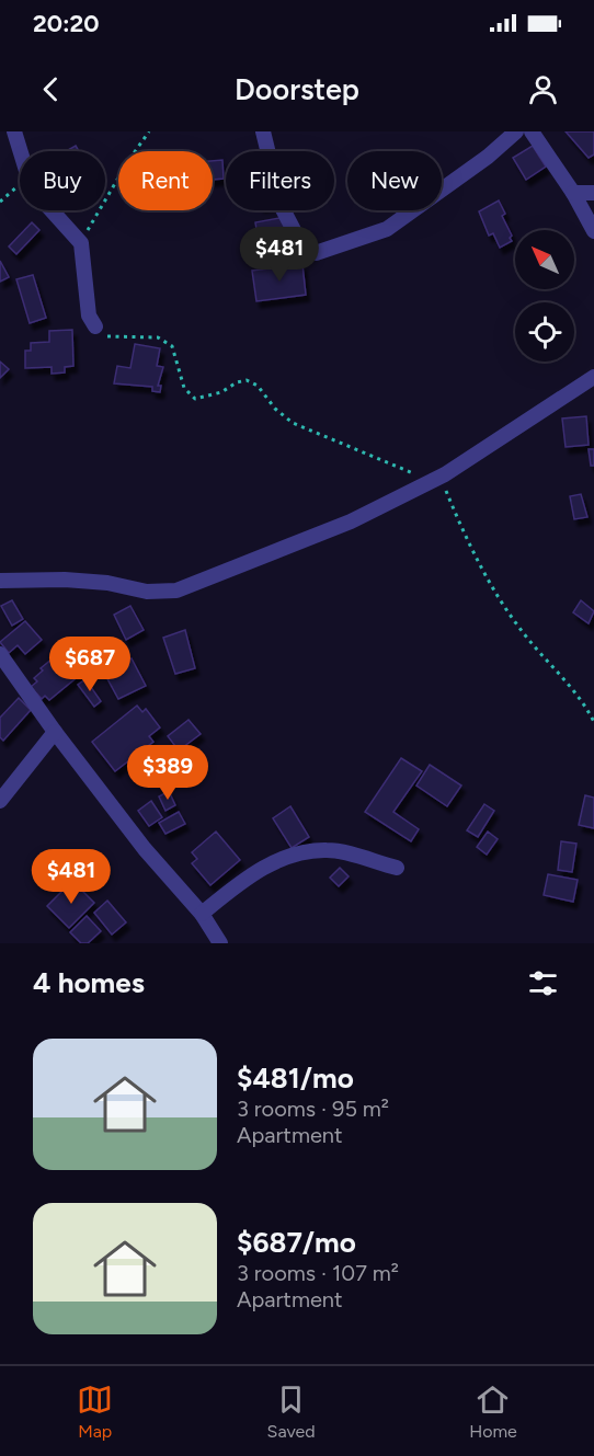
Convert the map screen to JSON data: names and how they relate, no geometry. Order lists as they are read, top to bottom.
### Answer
{
  "north": "top left",
  "page": {
    "status": "20:20",
    "header": "Doorstep",
    "chip": [
      "Buy",
      "Rent",
      "Filters",
      "New"
    ],
    "price": [
      "$481",
      "$687",
      "$389",
      "$481"
    ],
    "heading": "4 homes",
    "list": [
      {
        "name": "$481/mo",
        "note": "3 rooms · 95 m² · Apartment"
      },
      {
        "name": "$687/mo",
        "note": "3 rooms · 107 m² · Apartment"
      }
    ],
    "tabs": ["Map", "Saved", "Home"]
  }
}
